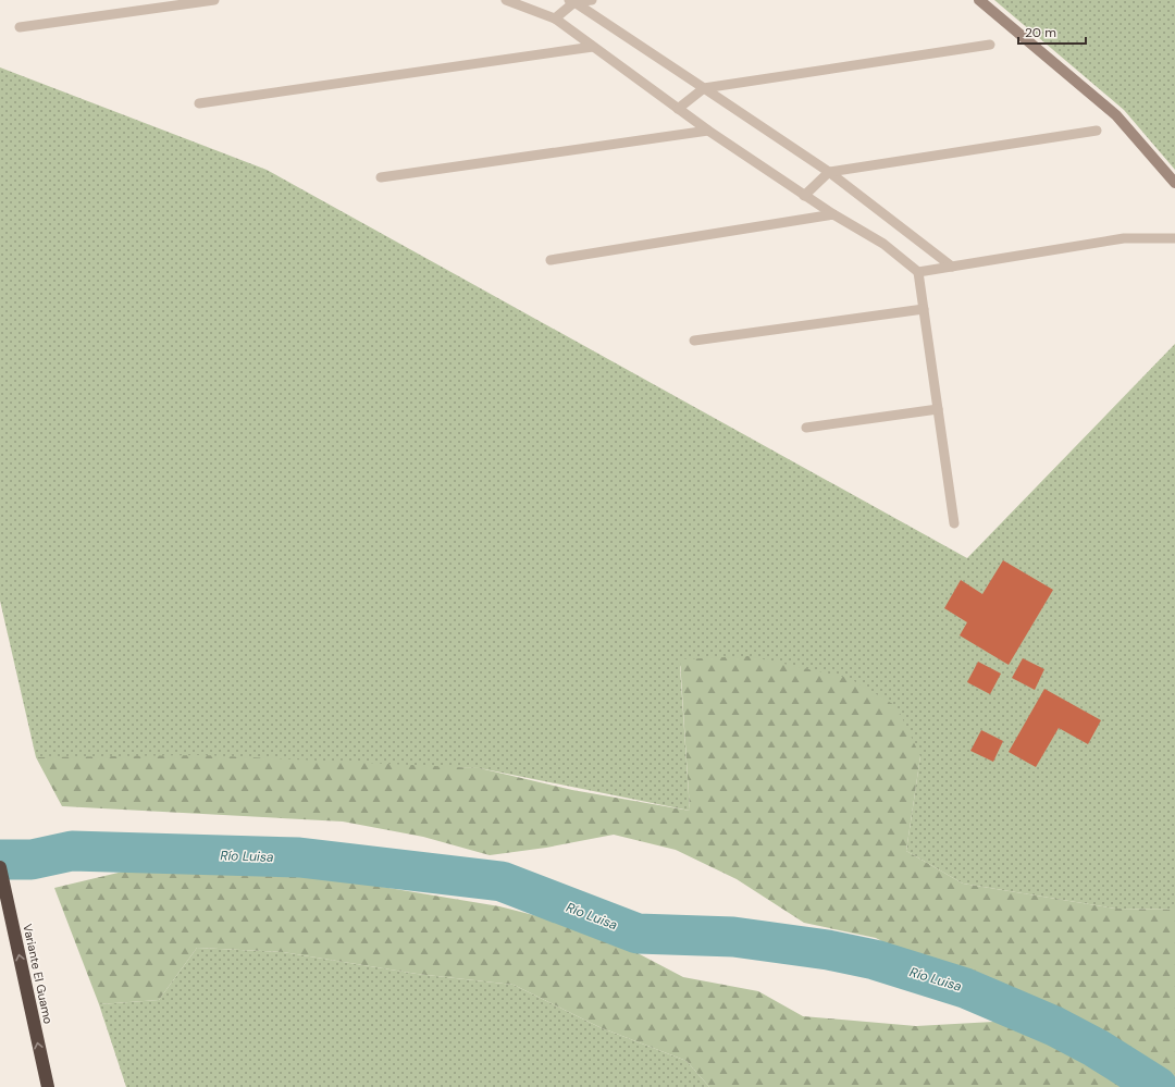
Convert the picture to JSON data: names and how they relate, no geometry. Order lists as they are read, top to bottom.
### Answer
{
  "streets": {
    "highway": ["Variante El Guamo"]
  },
  "one_way": ["Variante El Guamo"],
  "water": ["Río Luisa"],
  "scale_bar": "20 m"
}
